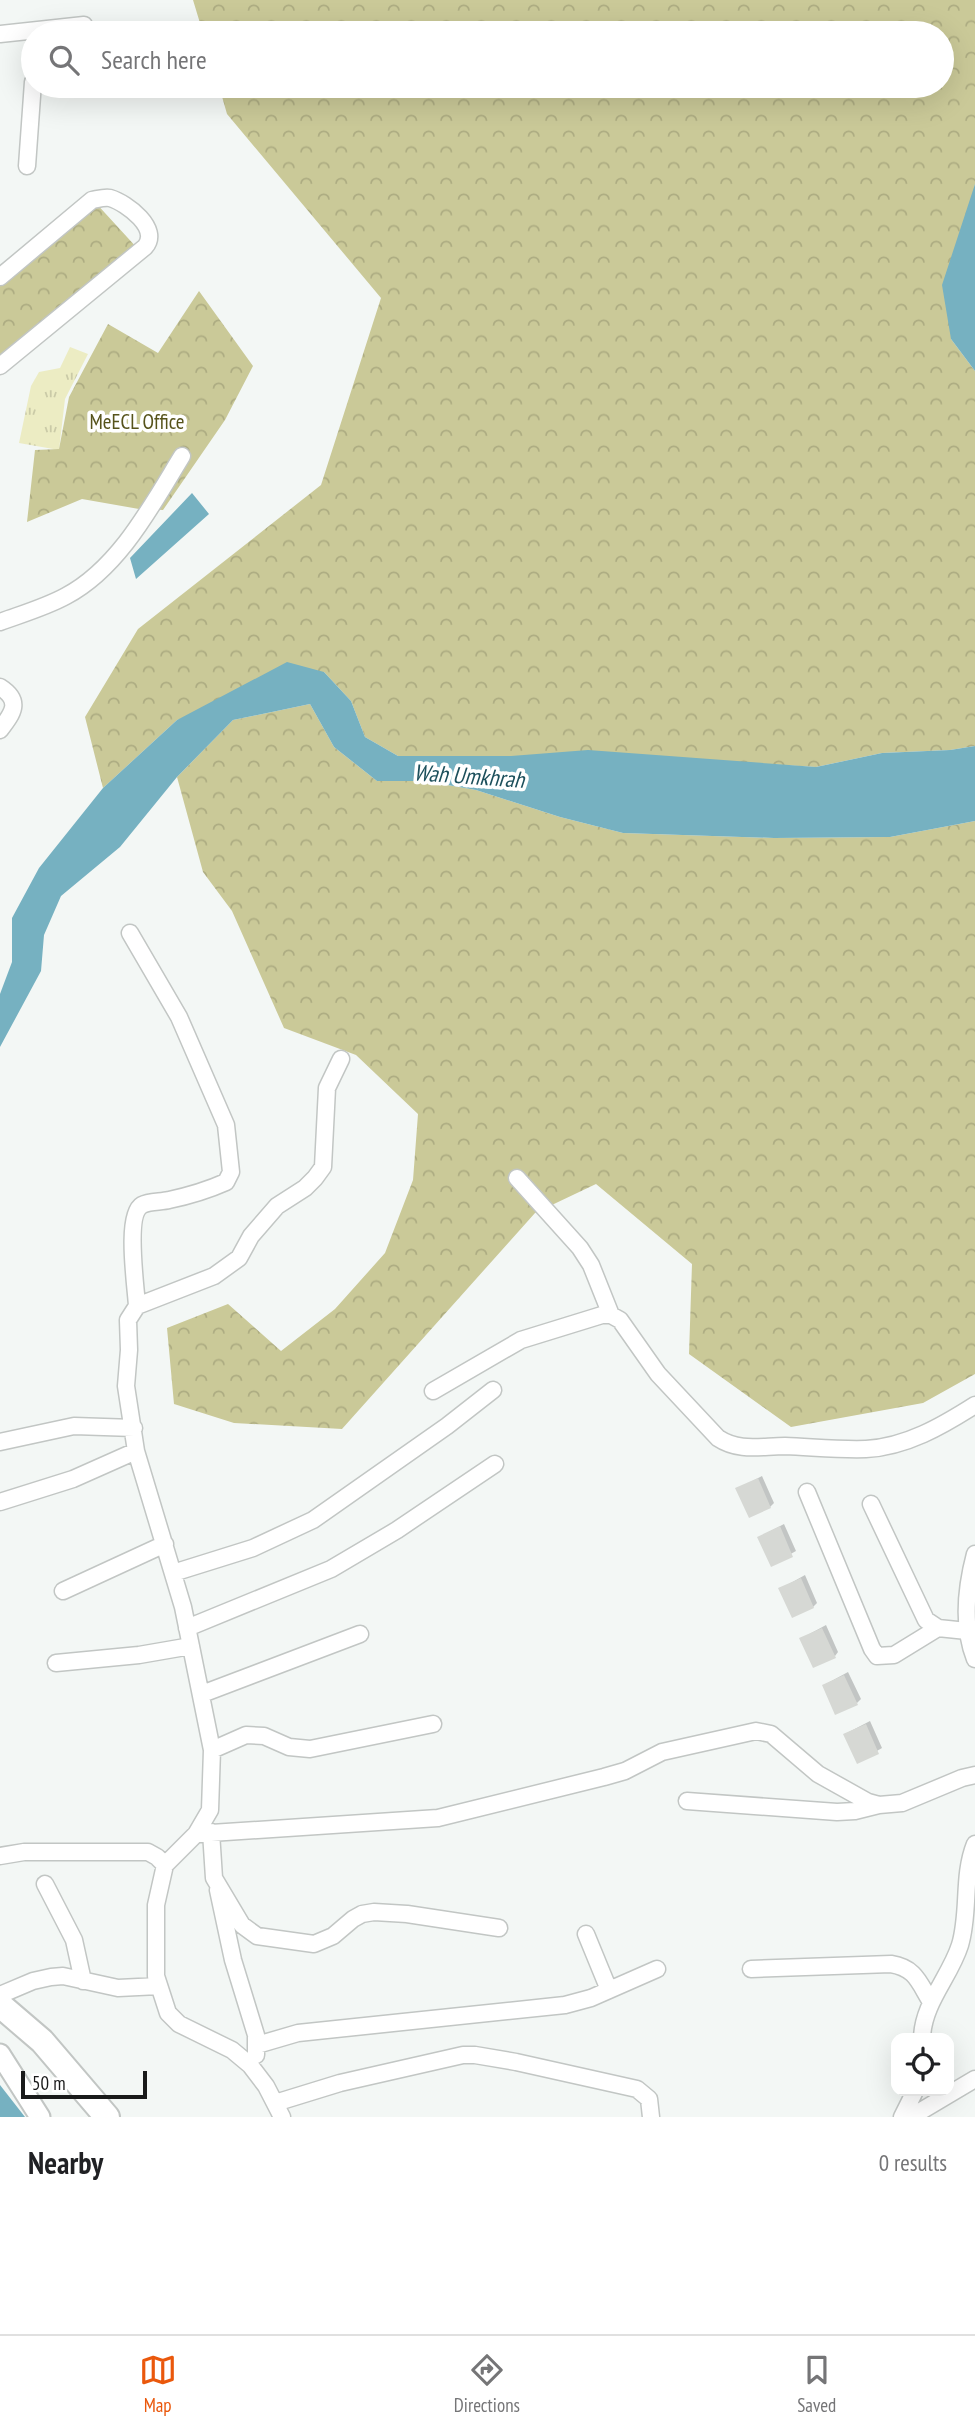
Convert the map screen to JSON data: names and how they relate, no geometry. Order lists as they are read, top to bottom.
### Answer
{
  "water": ["Wah Umkhrah"],
  "parks": ["MeECL Office"],
  "scale_bar": "50 m",
  "page": {
    "search": "Search here",
    "scale": "50 m",
    "heading": ["Nearby", "0 results"],
    "nav": ["Map", "Directions", "Saved"]
  }
}
